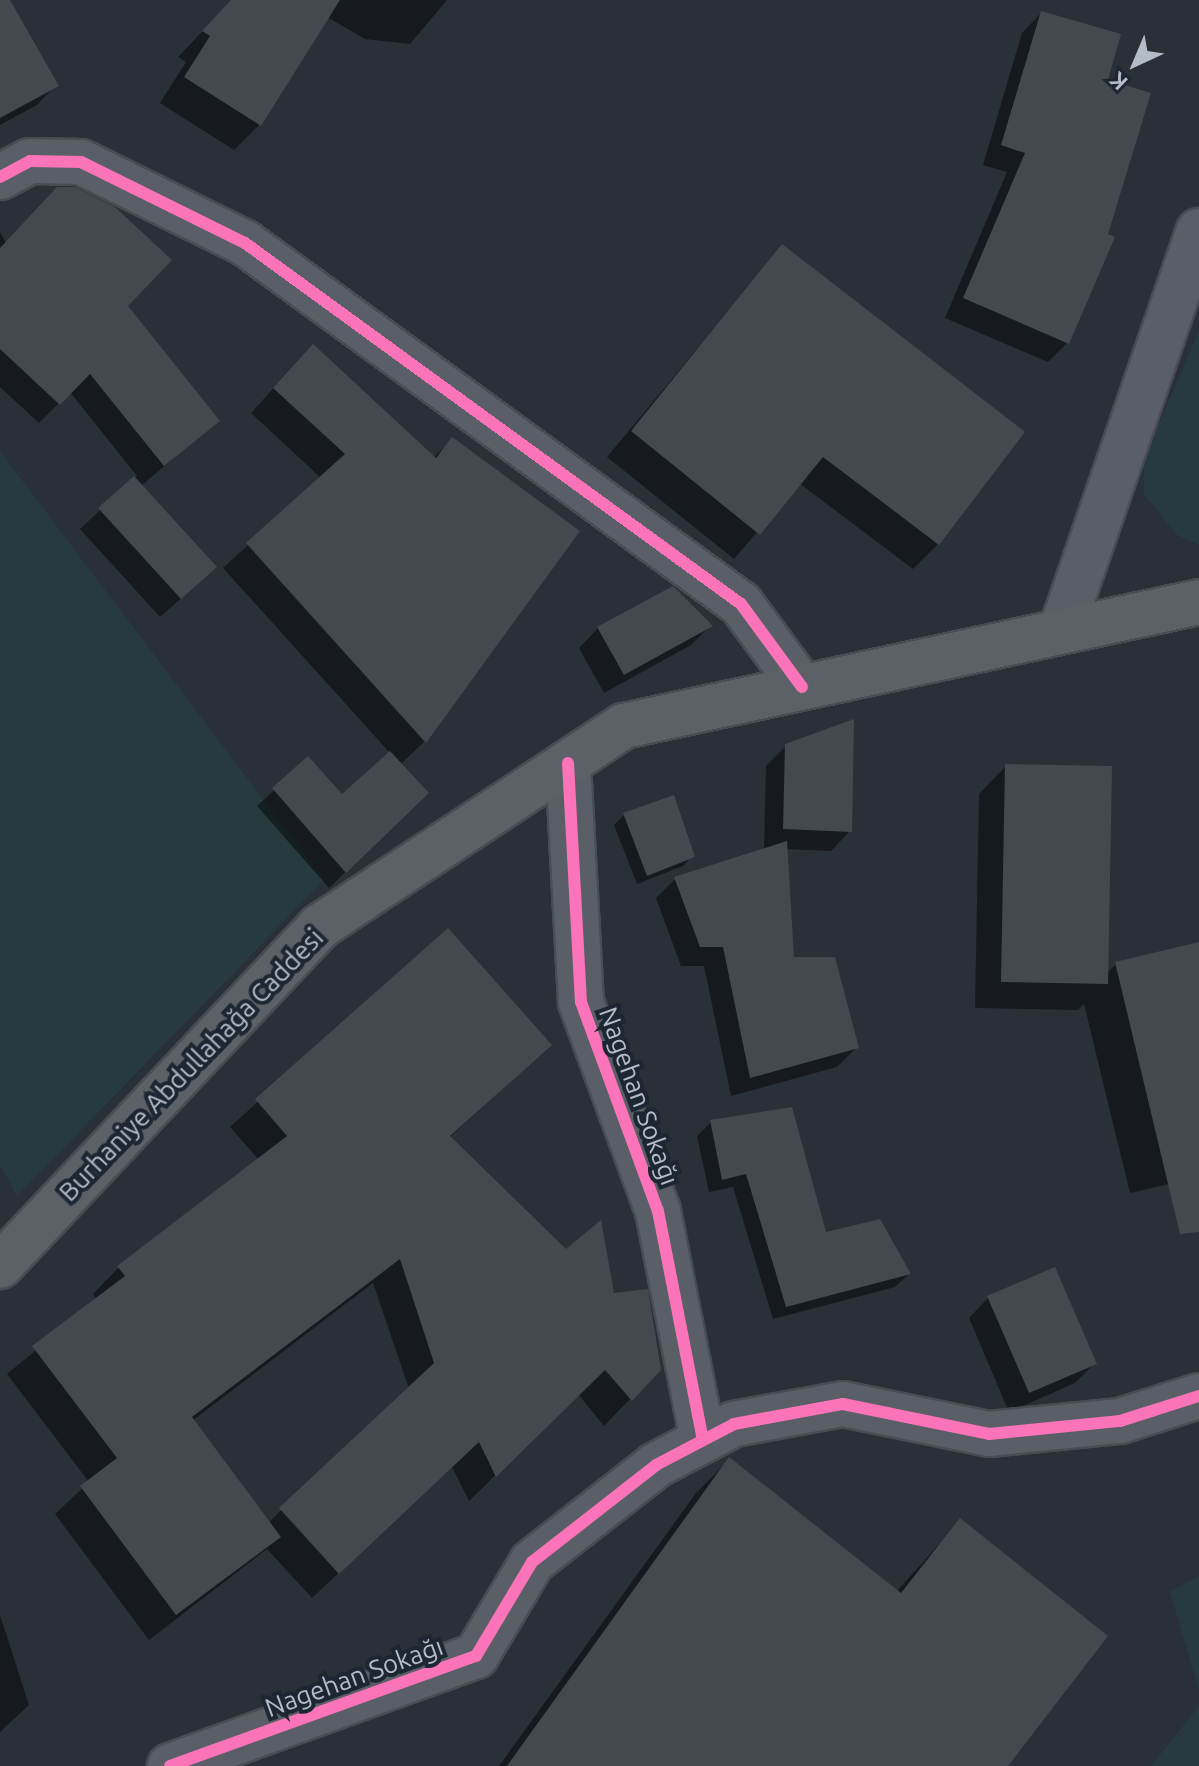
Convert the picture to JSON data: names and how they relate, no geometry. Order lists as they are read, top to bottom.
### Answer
{
  "streets": {
    "main road": ["Burhaniye Abdullahağa Caddesi"],
    "street": ["Nagehan Sokağı"]
  },
  "crossings": [
    ["Burhaniye Abdullahağa Caddesi", "Nagehan Sokağı"]
  ],
  "north": "bottom left"
}
